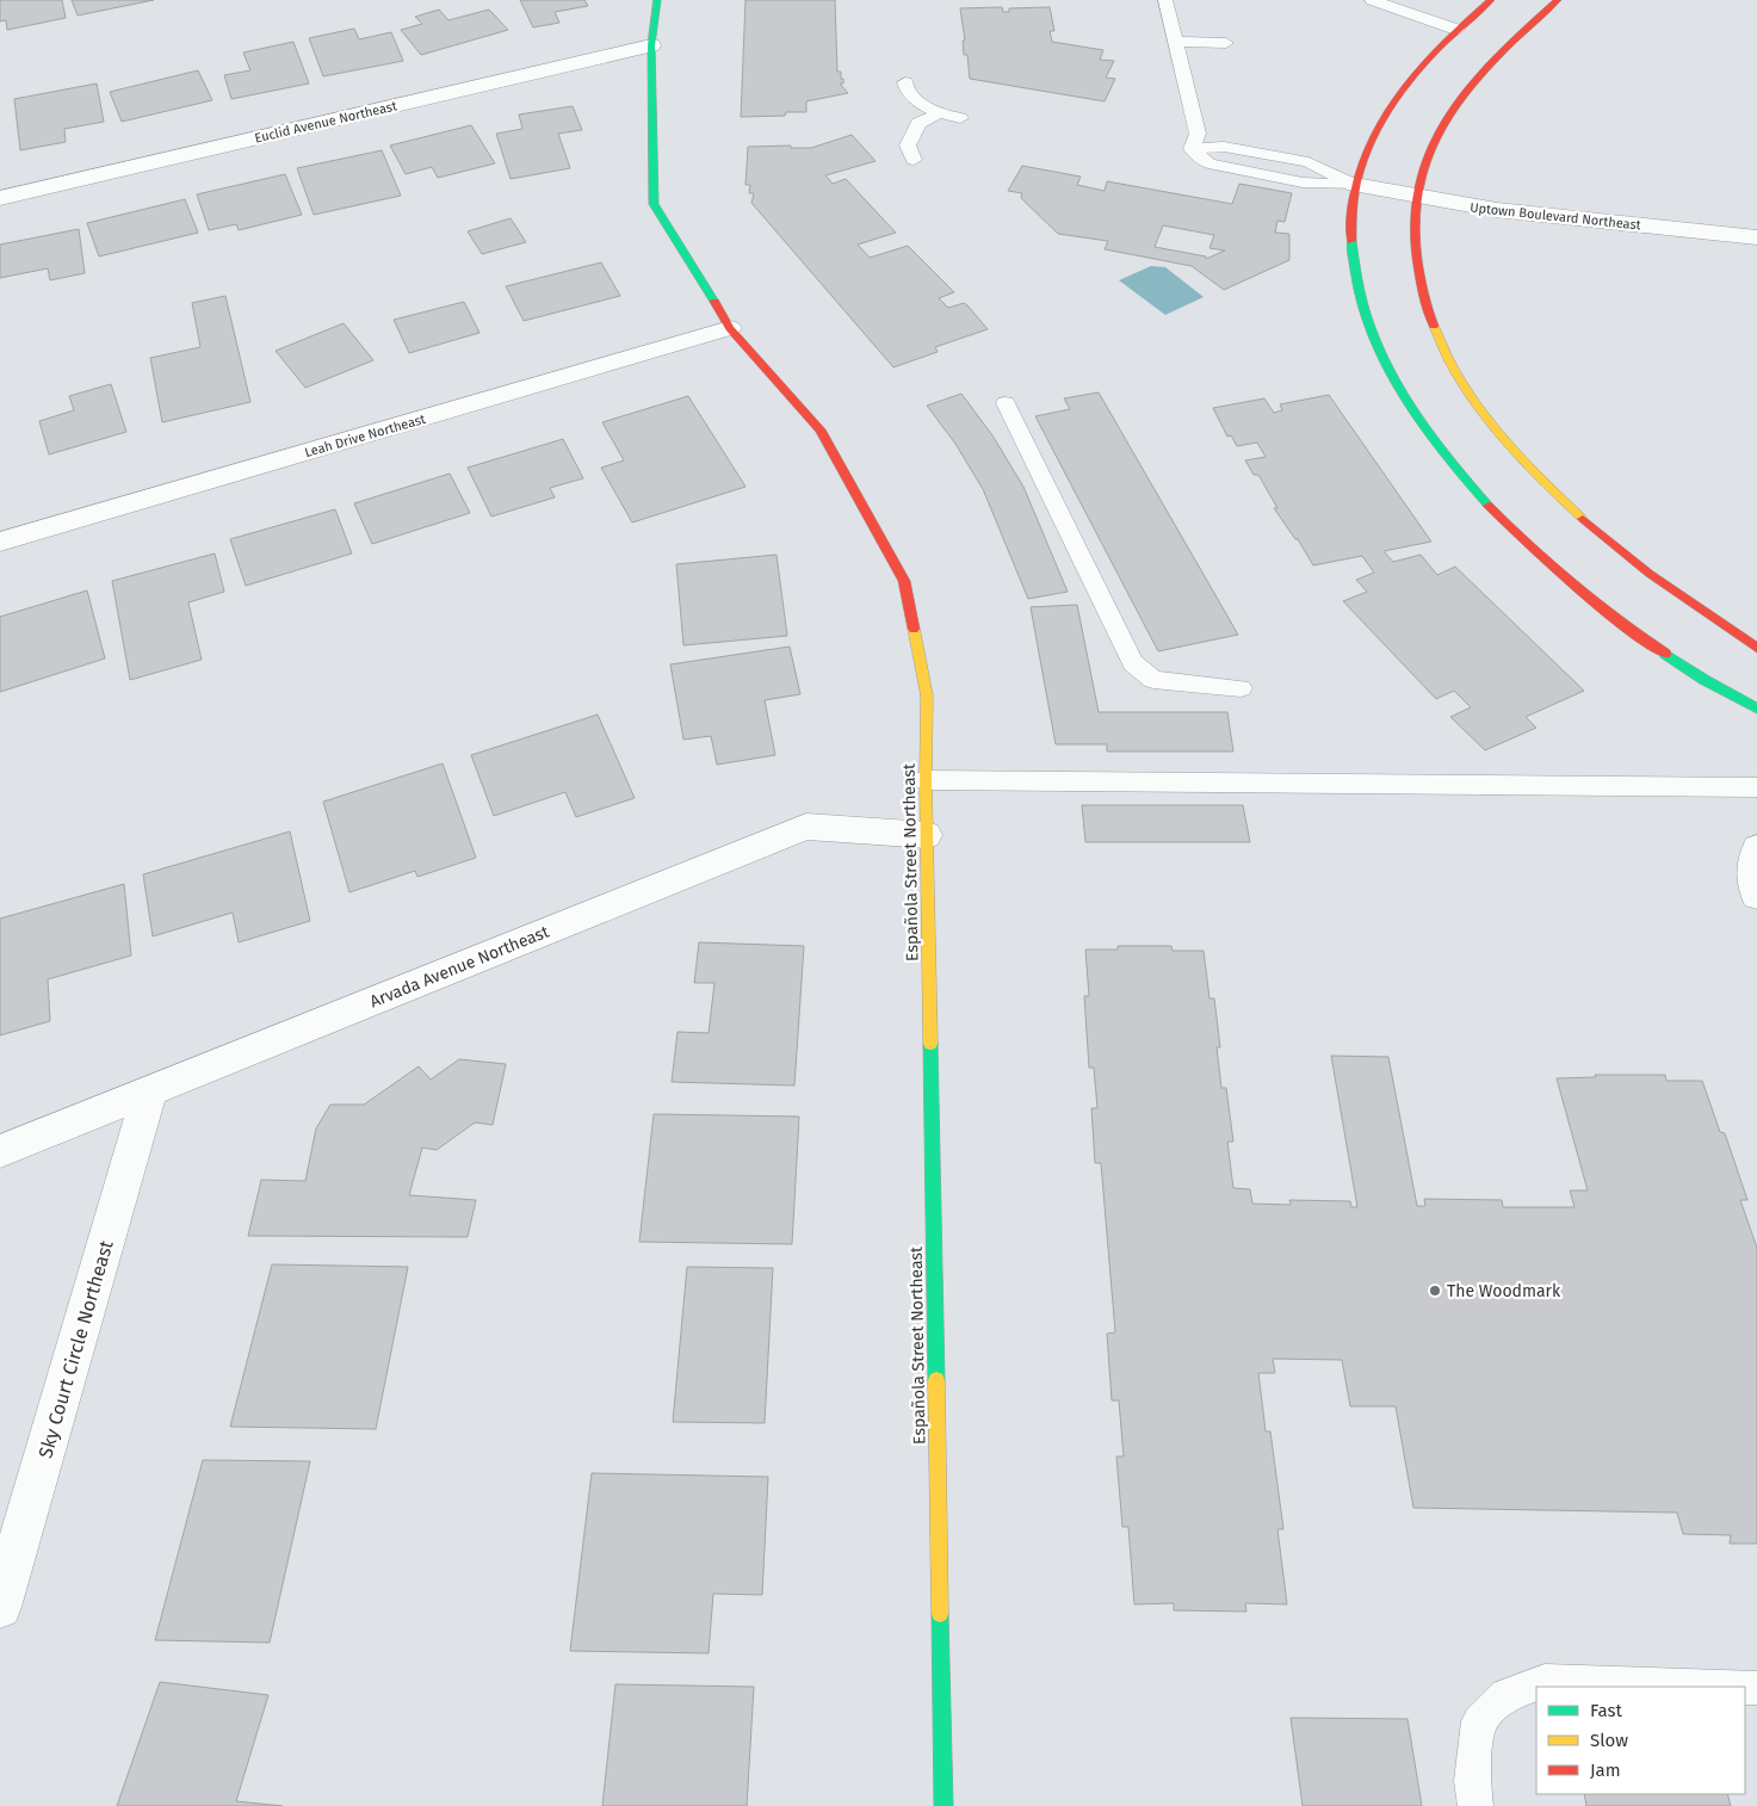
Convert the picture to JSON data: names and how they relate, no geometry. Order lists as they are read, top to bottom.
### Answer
{
  "streets": {
    "street": [
      "Euclid Avenue Northeast",
      "Uptown Boulevard Northeast",
      "Leah Drive Northeast",
      "Española Street Northeast",
      "Arvada Avenue Northeast",
      "Sky Court Circle Northeast"
    ]
  },
  "crossings": [
    ["Euclid Avenue Northeast", "Española Street Northeast"],
    ["Leah Drive Northeast", "Española Street Northeast"],
    ["Española Street Northeast", "Arvada Avenue Northeast"],
    ["Arvada Avenue Northeast", "Sky Court Circle Northeast"]
  ],
  "places": ["The Woodmark"],
  "legend": ["Fast", "Slow", "Jam"]
}
